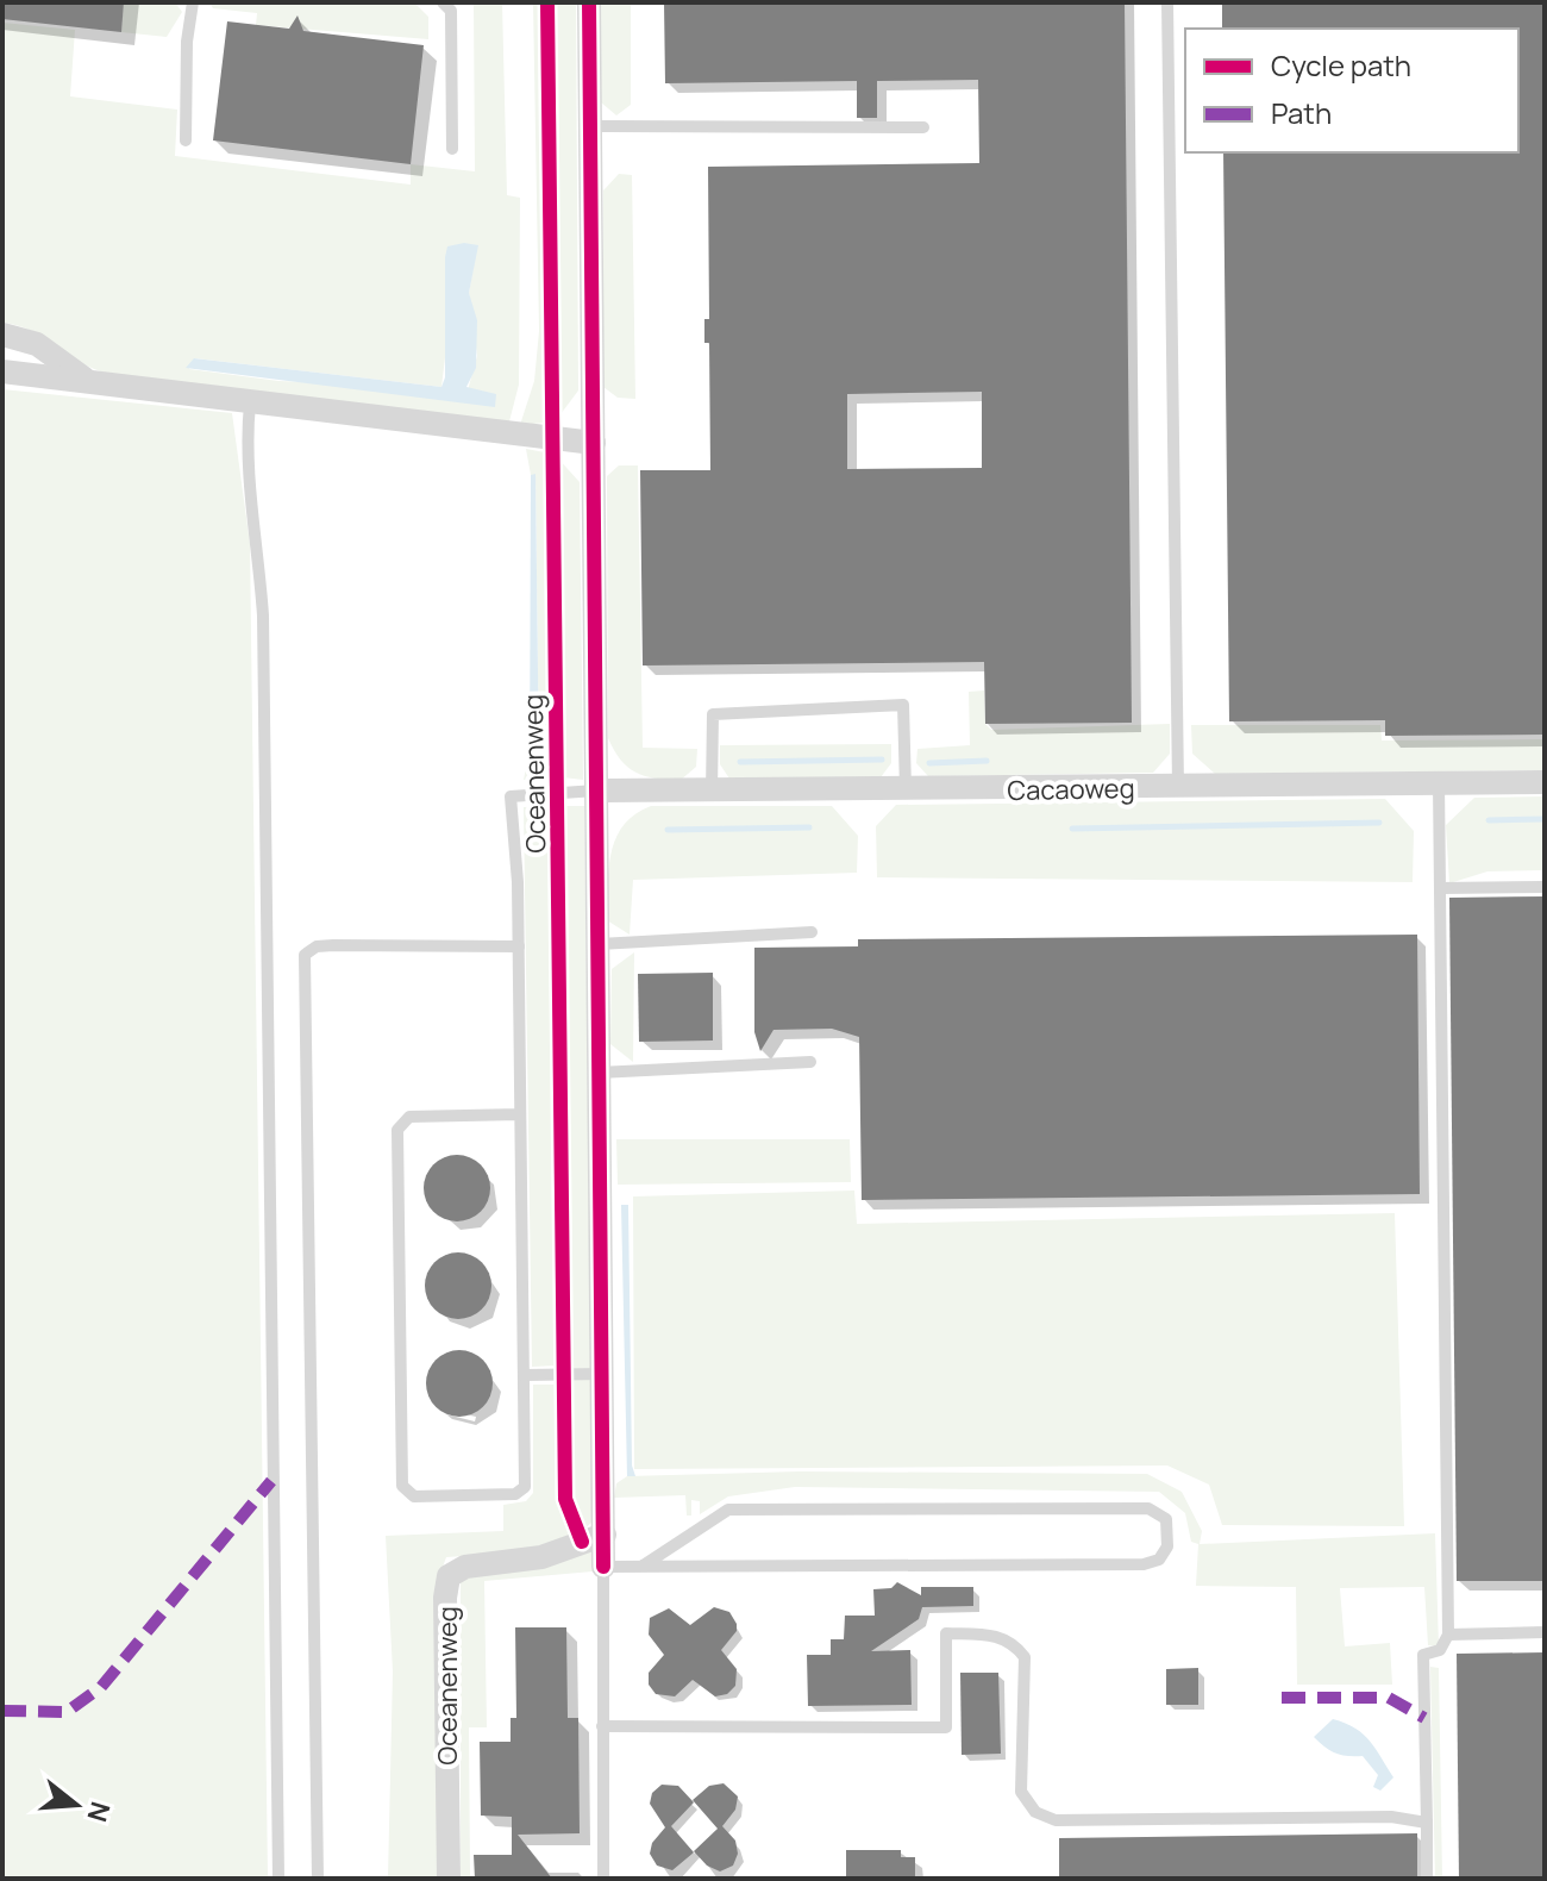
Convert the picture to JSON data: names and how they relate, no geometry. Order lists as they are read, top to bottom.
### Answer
{
  "streets": {
    "street": ["Oceanenweg", "Cacaoweg"]
  },
  "legend": ["Cycle path", "Path"],
  "north": "right"
}
